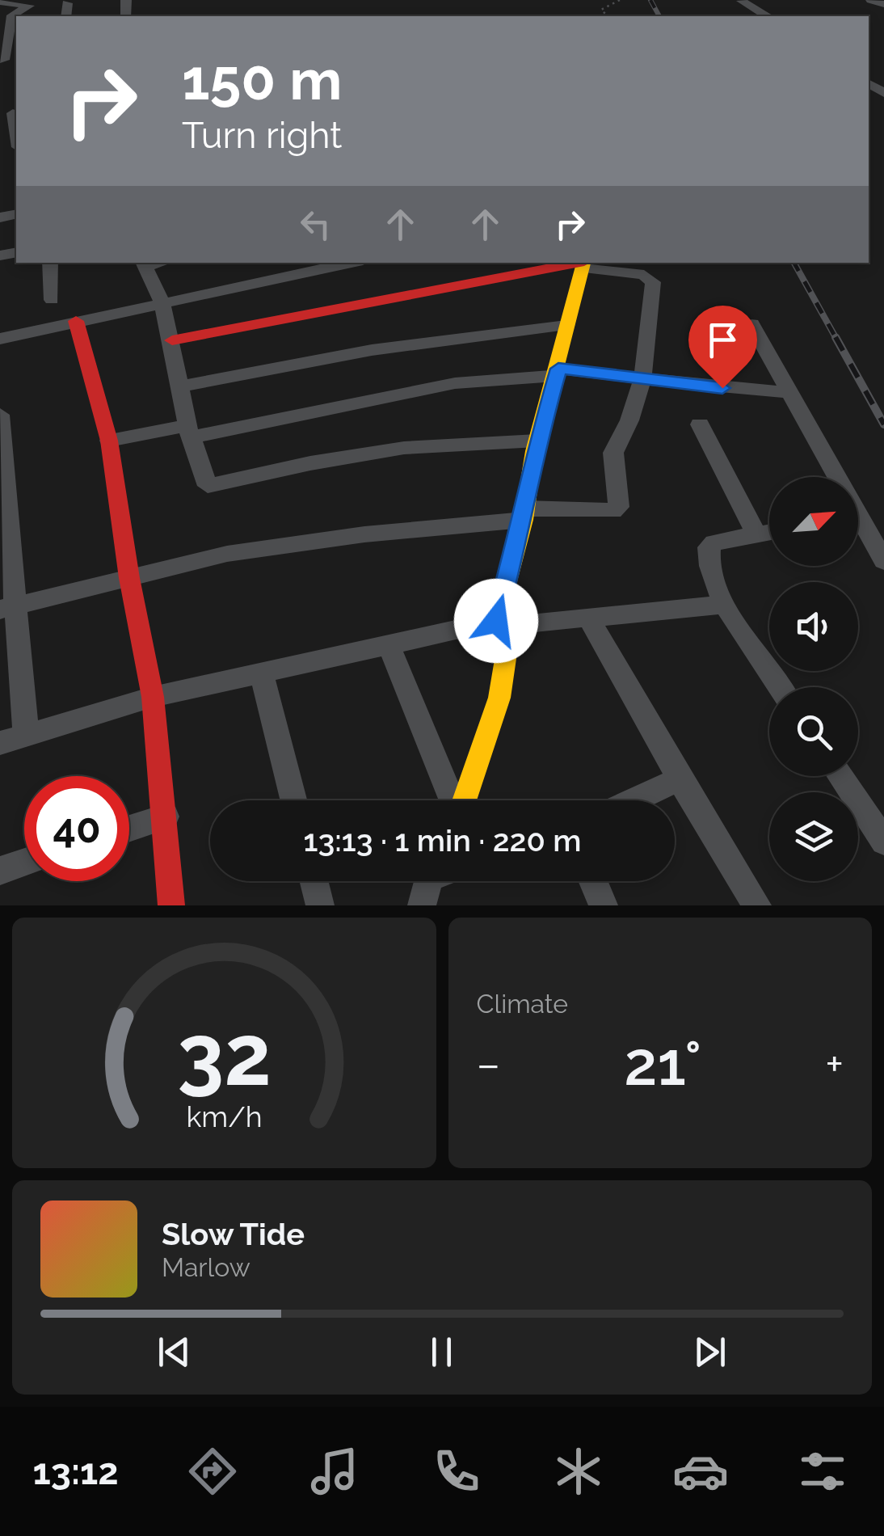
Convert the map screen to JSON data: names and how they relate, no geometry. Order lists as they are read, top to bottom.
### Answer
{
  "north": "top right",
  "page": {
    "turn": ["150 m", "Turn right"],
    "limit": "40",
    "trip": "13:13 · 1 min · 220 m",
    "tile": "Climate",
    "heat": ["−", "21°", "+"],
    "song": ["Slow Tide", "Marlow"],
    "tabs": "13:12",
    "gauge": ["32", "km/h"]
  }
}
